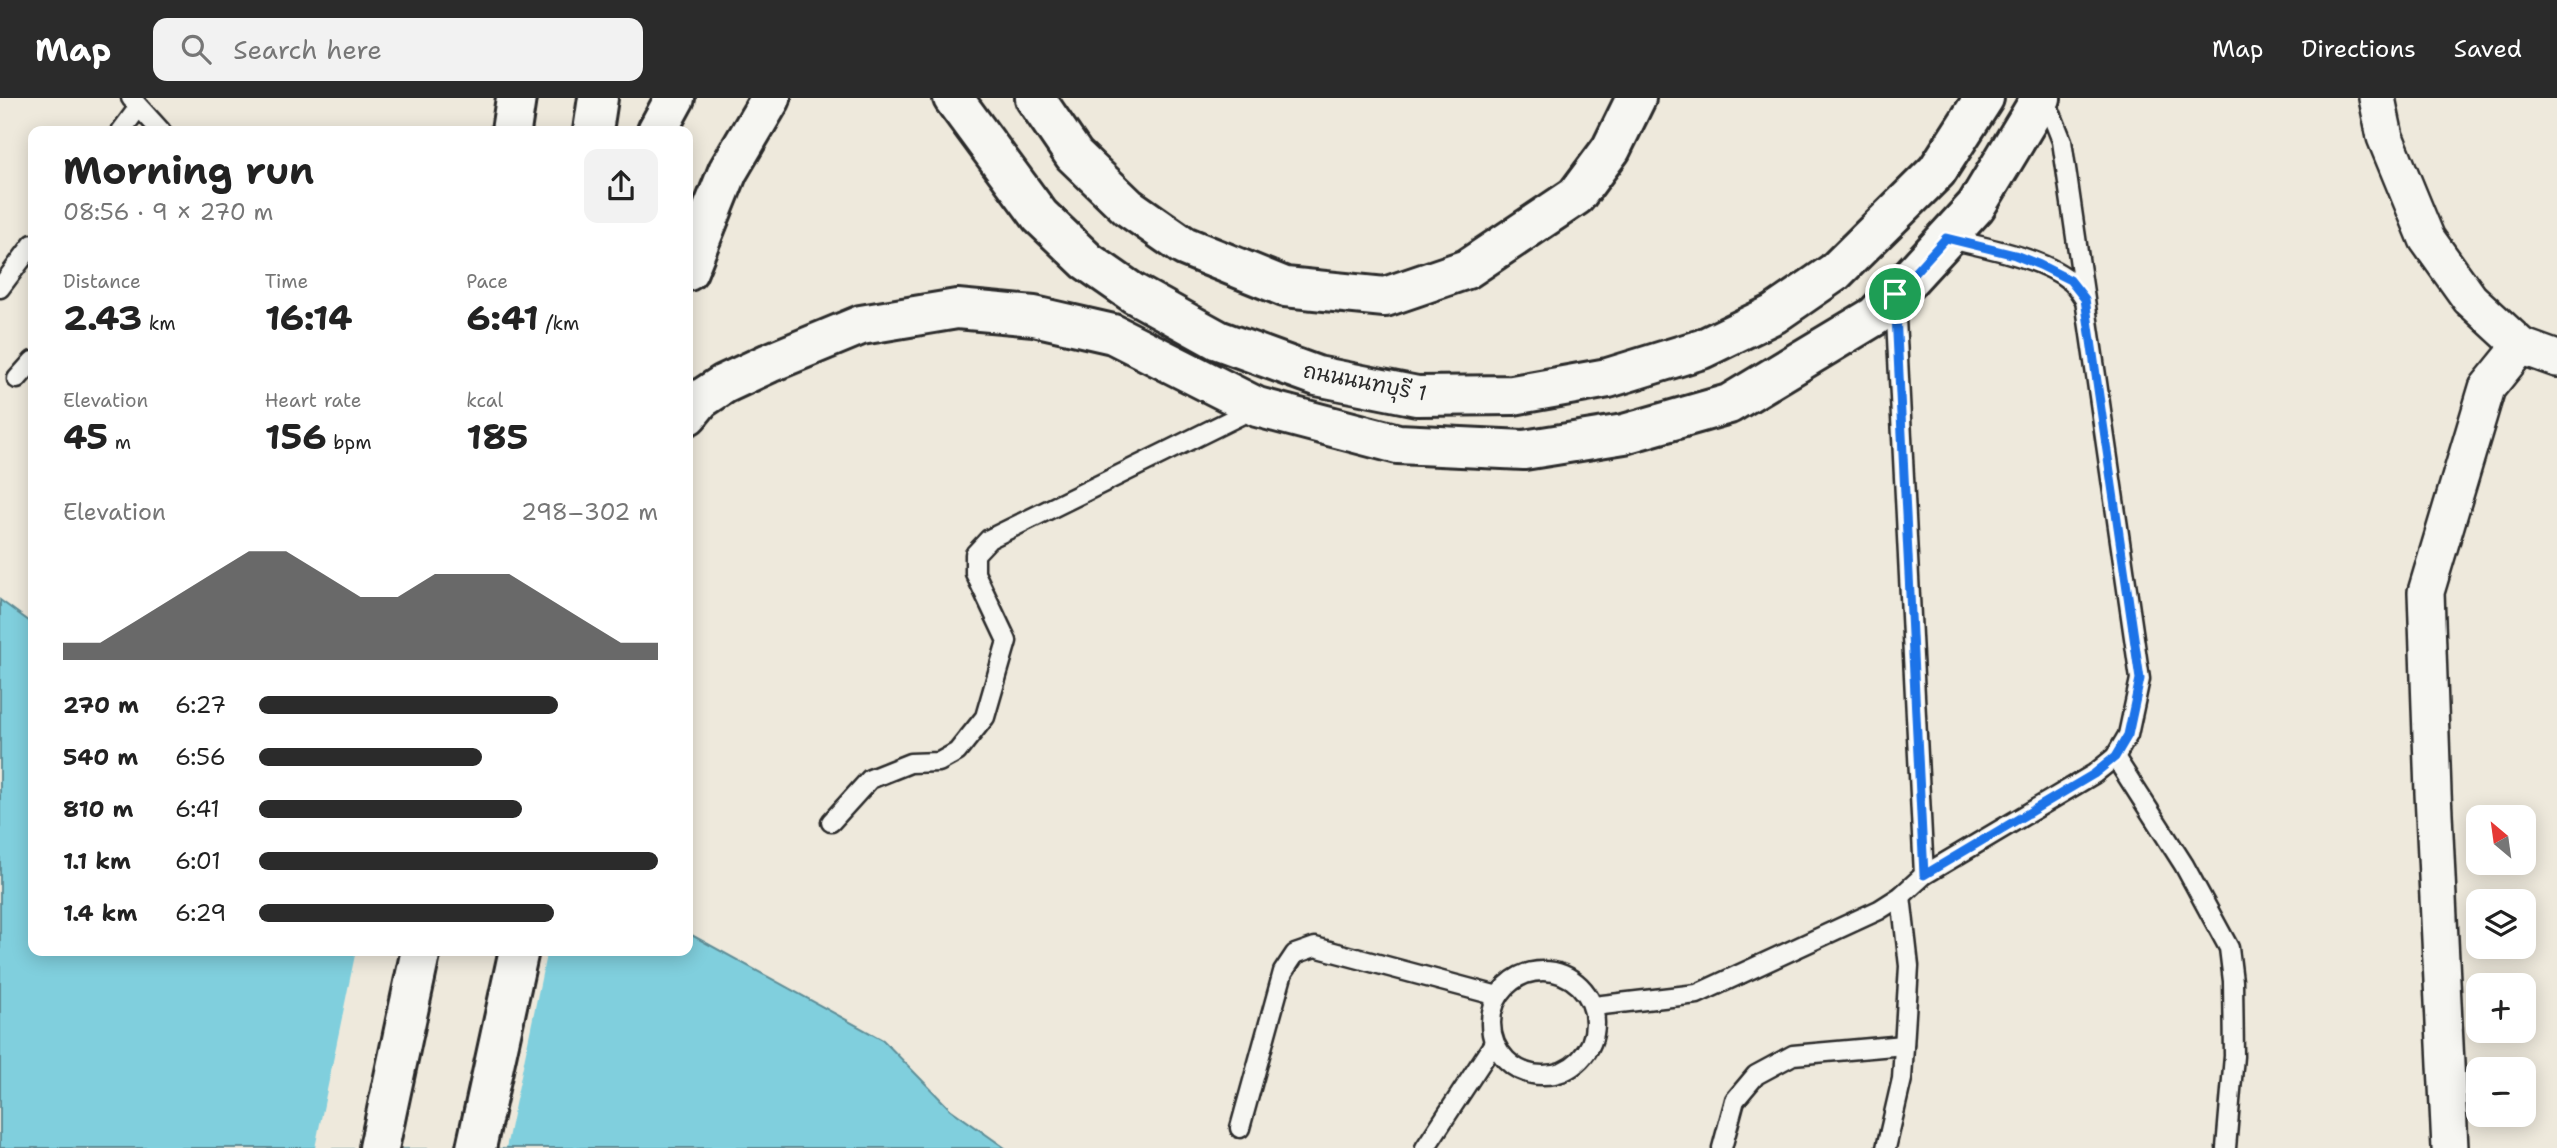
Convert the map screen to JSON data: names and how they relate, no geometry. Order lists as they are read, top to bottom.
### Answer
{
  "streets": {
    "main road": ["ถนนนนทบุรี 1"]
  },
  "north": "top left",
  "page": {
    "header": "Map",
    "search": "Search here",
    "nav": ["Map", "Directions", "Saved"],
    "heading": ["Morning run", "08:56 · 9 × 270 m"],
    "stats": [
      ["Distance", "2.43 km"],
      ["Time", "16:14"],
      ["Pace", "6:41 /km"],
      ["Elevation", "45 m"],
      ["Heart rate", "156 bpm"],
      ["kcal", "185"]
    ],
    "chart": ["Elevation", "298–302 m"],
    "list": [
      {
        "name": "270 m",
        "note": "6:27"
      },
      {
        "name": "540 m",
        "note": "6:56"
      },
      {
        "name": "810 m",
        "note": "6:41"
      },
      {
        "name": "1.1 km",
        "note": "6:01"
      },
      {
        "name": "1.4 km",
        "note": "6:29"
      }
    ],
    "map_buttons": ["+", "−"]
  }
}
